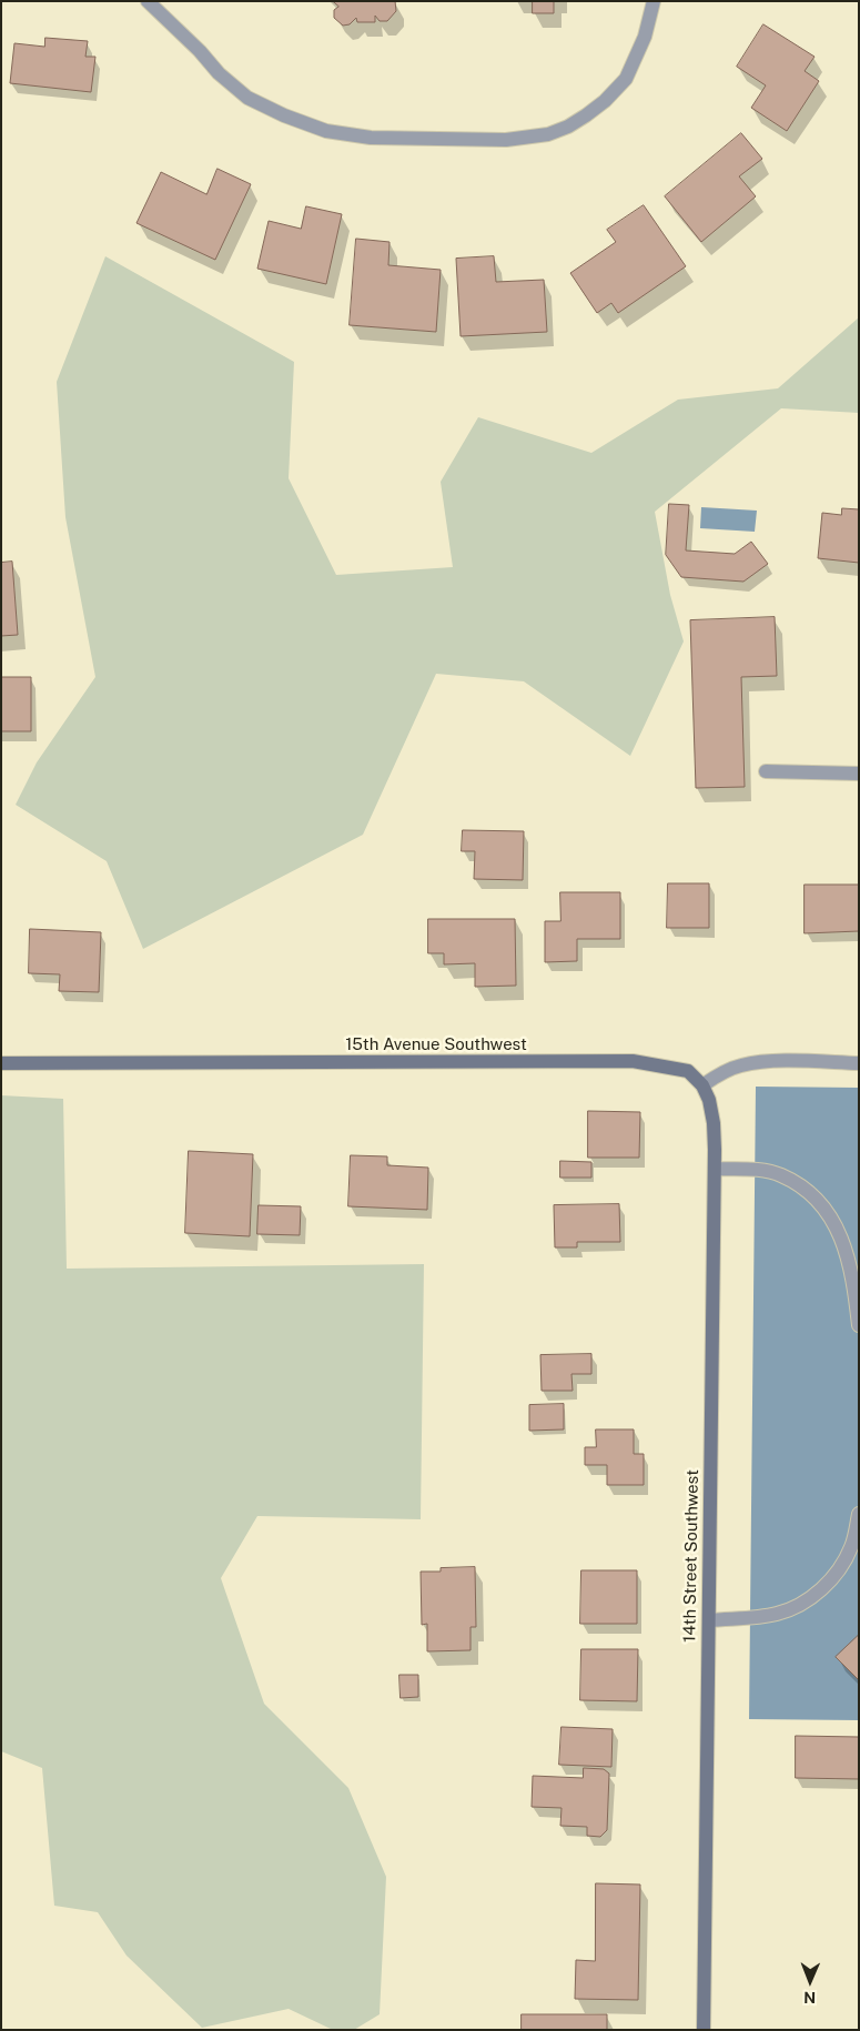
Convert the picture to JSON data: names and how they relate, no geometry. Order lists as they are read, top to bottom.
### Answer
{
  "streets": {
    "street": ["15th Avenue Southwest", "14th Street Southwest"]
  },
  "crossings": [
    ["15th Avenue Southwest", "14th Street Southwest"]
  ],
  "north": "bottom"
}
